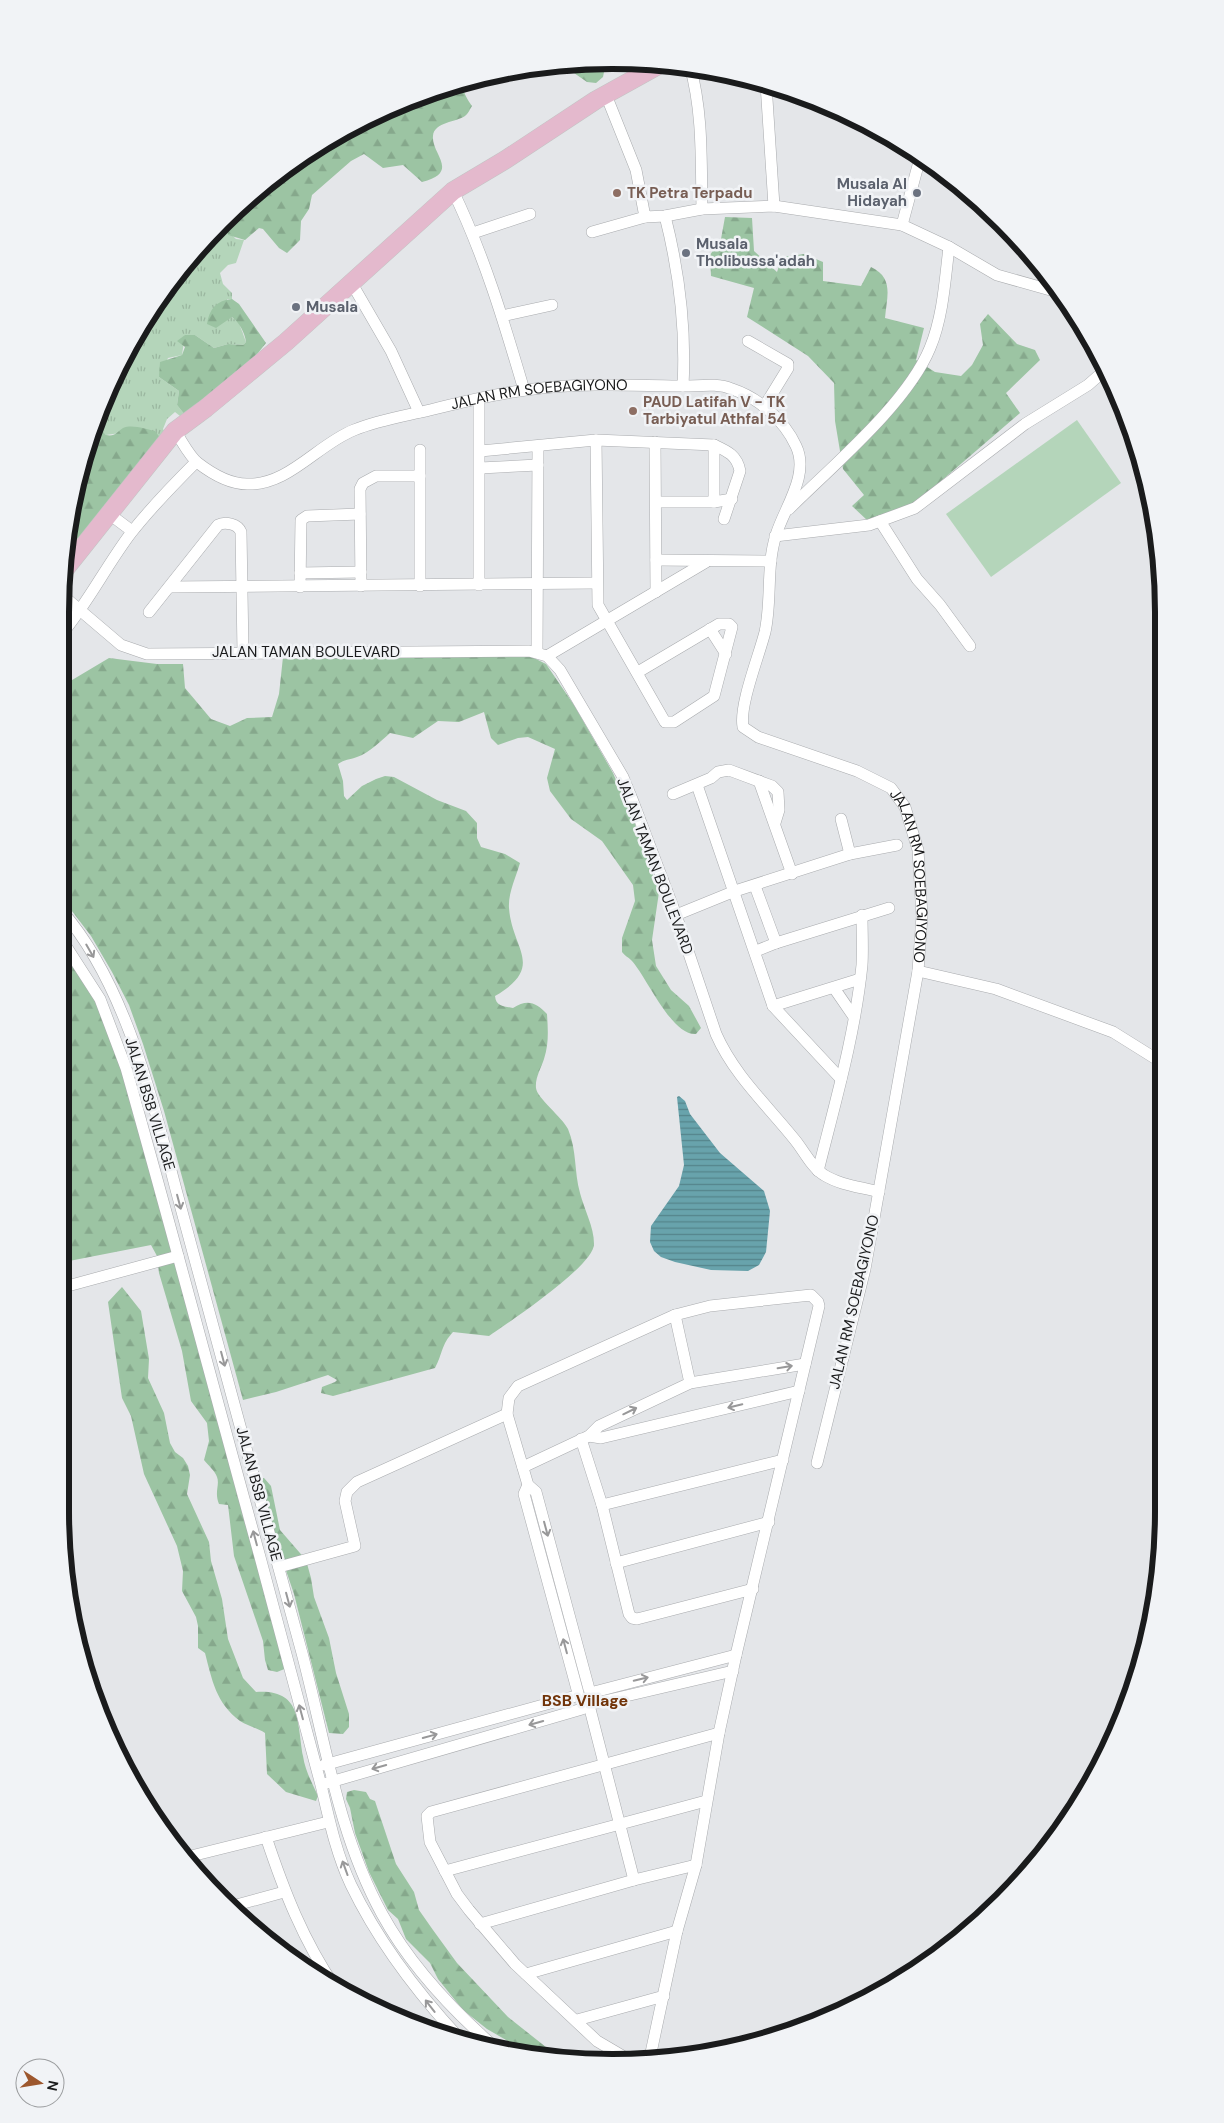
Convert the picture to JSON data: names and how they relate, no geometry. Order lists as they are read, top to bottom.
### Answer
{
  "streets": {
    "street": ["JALAN RM SOEBAGIYONO", "JALAN TAMAN BOULEVARD", "JALAN BSB VILLAGE"]
  },
  "crossings": [
    ["JALAN RM SOEBAGIYONO", "JALAN TAMAN BOULEVARD"]
  ],
  "districts": ["BSB Village"],
  "places": [
    "TK Petra Terpadu",
    "Musala Al Hidayah",
    "Musala Tholibussa'adah",
    "Musala",
    "PAUD Latifah V - TK Tarbiyatul Athfal 54"
  ],
  "north": "right"
}
